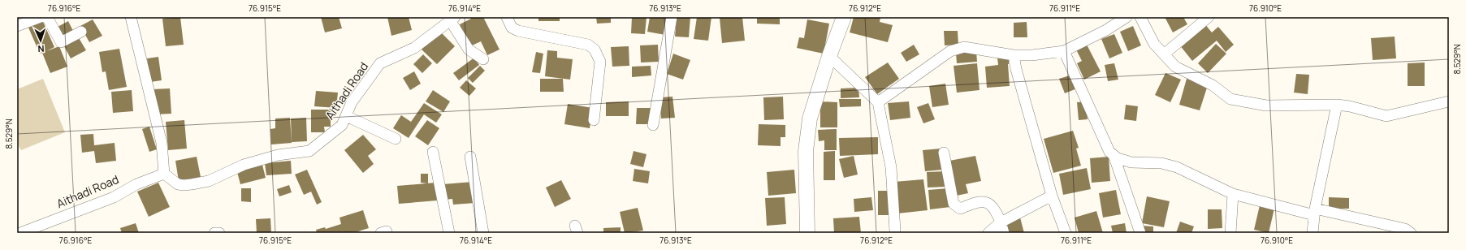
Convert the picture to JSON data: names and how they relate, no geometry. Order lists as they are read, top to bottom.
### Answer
{
  "streets": {
    "street": ["Aithadi Road"]
  },
  "north": "bottom",
  "coordinates": [
    "76.916°E",
    "76.915°E",
    "76.914°E",
    "76.913°E",
    "76.912°E",
    "76.911°E",
    "76.910°E",
    "8.529°N"
  ]
}
